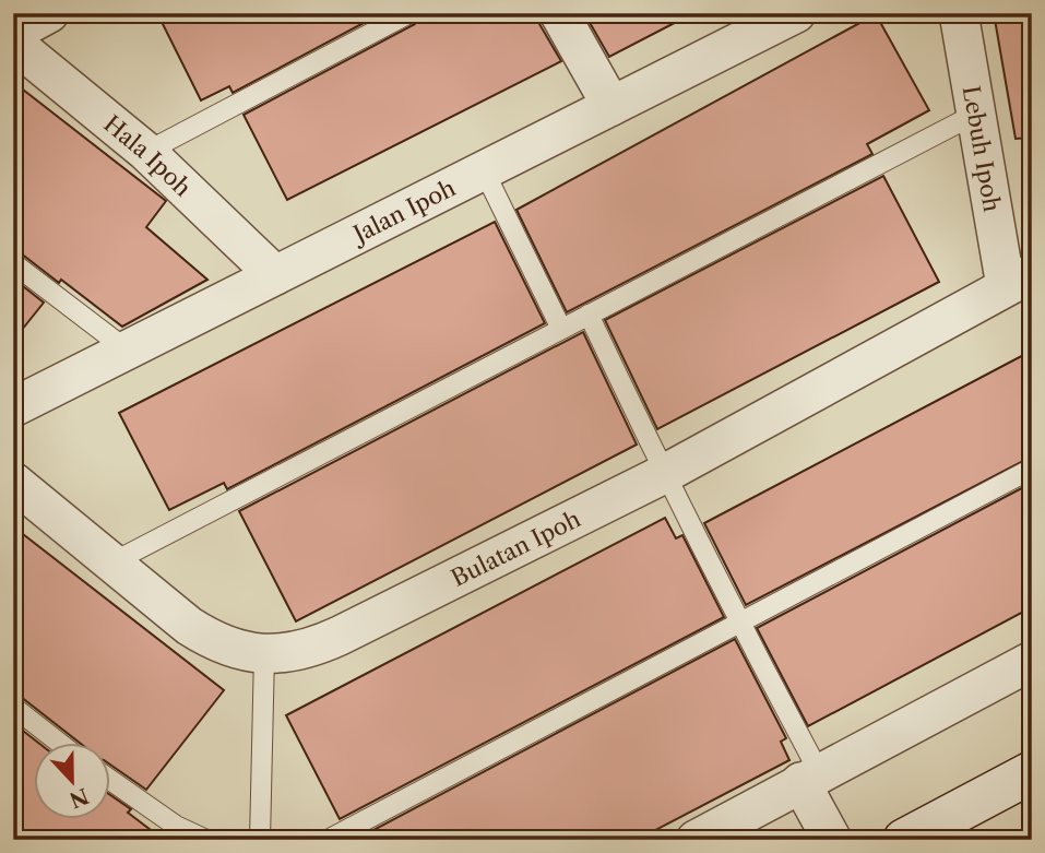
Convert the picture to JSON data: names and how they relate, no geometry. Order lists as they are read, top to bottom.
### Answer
{
  "streets": {
    "street": [
      "Lebuh Ipoh",
      "Hala Ipoh",
      "Jalan Ipoh",
      "Bulatan Ipoh"
    ]
  },
  "crossings": [
    ["Lebuh Ipoh", "Bulatan Ipoh"],
    ["Hala Ipoh", "Jalan Ipoh"]
  ],
  "north": "bottom"
}
